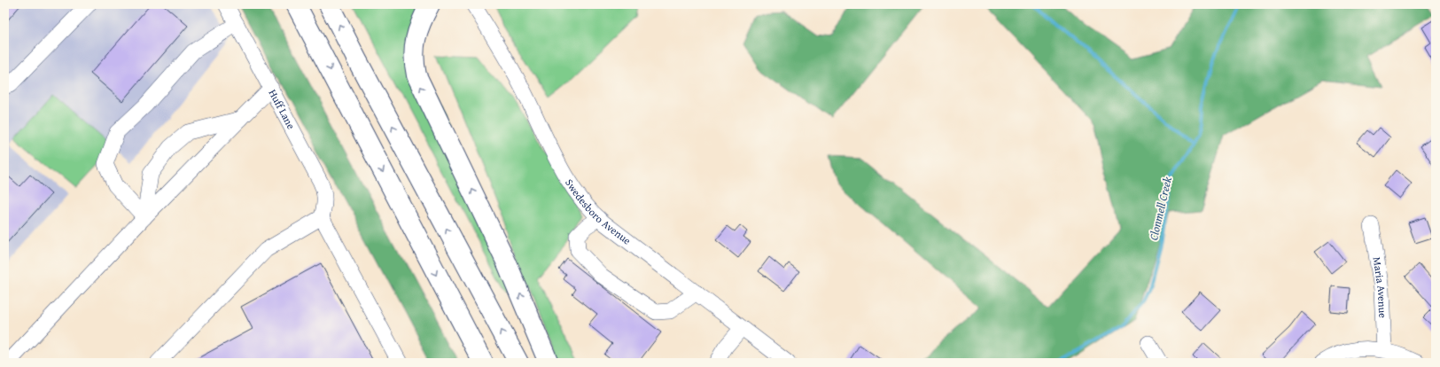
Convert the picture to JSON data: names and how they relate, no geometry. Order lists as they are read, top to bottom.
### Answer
{
  "streets": {
    "street": ["Huff Lane", "Swedesboro Avenue", "Maria Avenue"]
  },
  "water": ["Clonmell Creek"]
}
